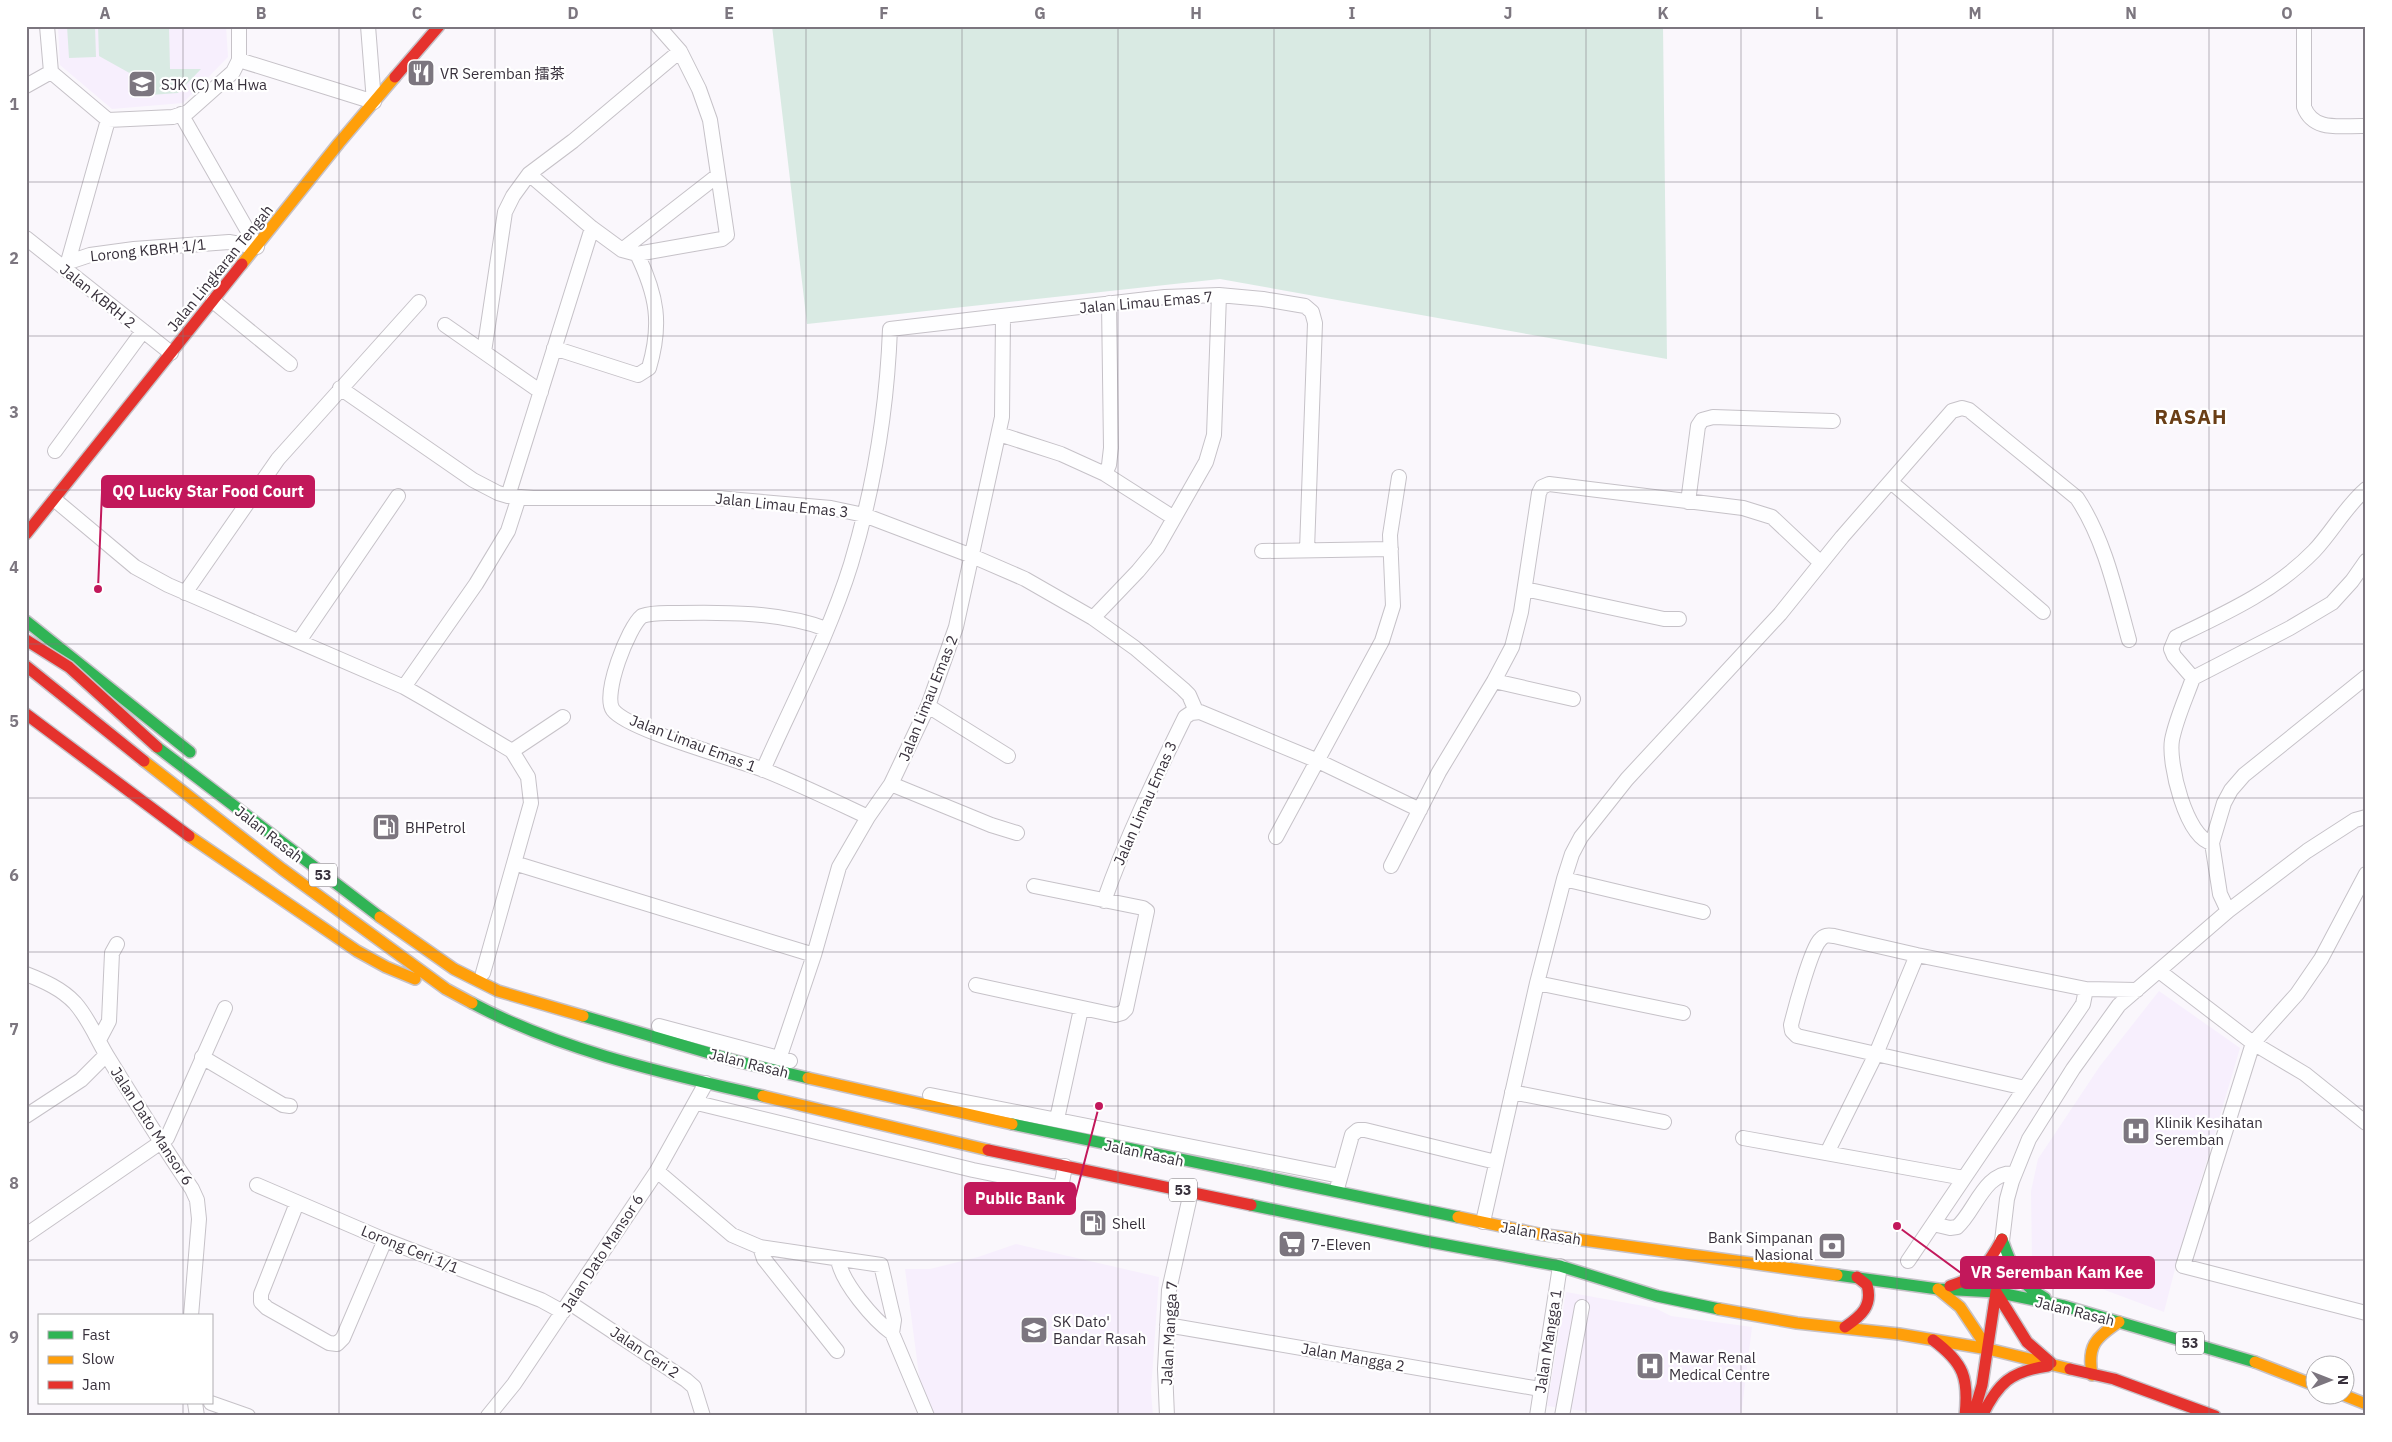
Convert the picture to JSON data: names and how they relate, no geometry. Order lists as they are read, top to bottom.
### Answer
{
  "streets": {
    "main road": ["Jalan Lingkaran Tengah", "Jalan Rasah", "53"],
    "street": [
      "Lorong KBRH 1/1",
      "Jalan KBRH 2",
      "Jalan Limau Emas 7",
      "Jalan Limau Emas 3",
      "Jalan Limau Emas 2",
      "Jalan Limau Emas 1",
      "Jalan Dato Mansor 6",
      "Lorong Ceri 1/1",
      "Jalan Mangga 7",
      "Jalan Mangga 1",
      "Jalan Ceri 2",
      "Jalan Mangga 2"
    ]
  },
  "crossings": [
    ["Lorong KBRH 1/1", "Jalan Lingkaran Tengah"],
    ["Lorong KBRH 1/1", "Jalan KBRH 2"],
    ["Jalan Lingkaran Tengah", "Jalan KBRH 2"],
    ["Jalan Limau Emas 7", "Jalan Limau Emas 2"],
    ["Jalan Limau Emas 7", "Jalan Limau Emas 1"],
    ["Jalan Limau Emas 3", "Jalan Limau Emas 2"],
    ["Jalan Limau Emas 3", "Jalan Limau Emas 1"],
    ["Jalan Limau Emas 2", "Jalan Limau Emas 1"],
    ["Jalan Rasah", "Jalan Dato Mansor 6"],
    ["Jalan Rasah", "Jalan Mangga 7"],
    ["Jalan Rasah", "Jalan Mangga 1"],
    ["Jalan Dato Mansor 6", "Lorong Ceri 1/1"],
    ["Jalan Dato Mansor 6", "Jalan Ceri 2"],
    ["Lorong Ceri 1/1", "Jalan Ceri 2"],
    ["Jalan Mangga 7", "Jalan Mangga 2"],
    ["Jalan Mangga 1", "Jalan Mangga 2"]
  ],
  "districts": ["RASAH"],
  "places": {
    "restaurant": ["VR Seremban 擂茶"],
    "school or university": ["SJK (C) Ma Hwa", "SK Dato' Bandar Rasah"],
    "other": ["QQ Lucky Star Food Court", "Public Bank", "VR Seremban Kam Kee"],
    "fuel station": ["BHPetrol", "Shell"],
    "hospital": ["Klinik Kesihatan Seremban", "Mawar Renal Medical Centre"],
    "supermarket": ["7-Eleven"],
    "bank": ["Bank Simpanan Nasional"]
  },
  "legend": ["Fast", "Slow", "Jam"],
  "north": "right",
  "grid": {
    "columns": [
      "A",
      "B",
      "C",
      "D",
      "E",
      "F",
      "G",
      "H",
      "I",
      "J",
      "K",
      "L",
      "M",
      "N",
      "O"
    ],
    "rows": [
      "1",
      "2",
      "3",
      "4",
      "5",
      "6",
      "7",
      "8",
      "9"
    ]
  }
}
